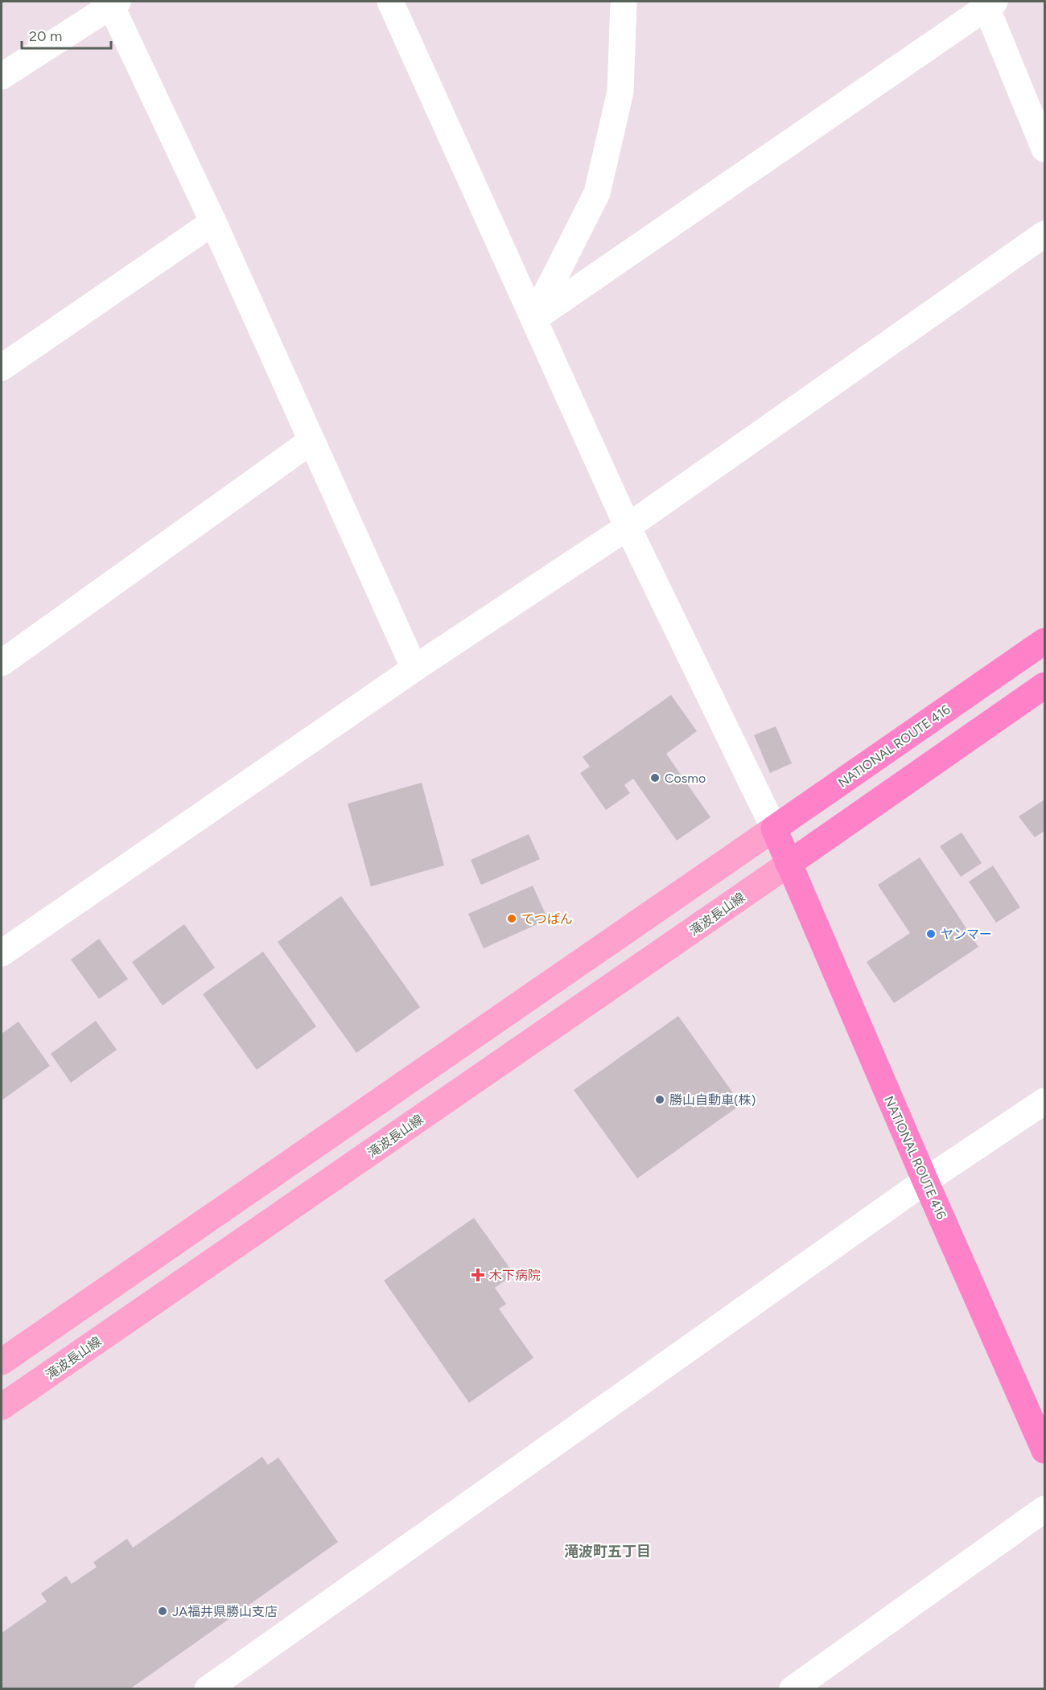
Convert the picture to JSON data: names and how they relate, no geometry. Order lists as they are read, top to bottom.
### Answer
{
  "streets": {
    "highway": ["NATIONAL ROUTE 416"],
    "main road": ["滝波長山線"]
  },
  "crossings": [
    ["NATIONAL ROUTE 416", "滝波長山線"]
  ],
  "districts": ["滝波町五丁目"],
  "places": {
    "other": [
      "Cosmo",
      "てつぱん",
      "ヤンマー",
      "勝山自動車(株)",
      "JA福井県勝山支店"
    ],
    "health": ["木下病院"]
  },
  "scale_bar": "20 m"
}
